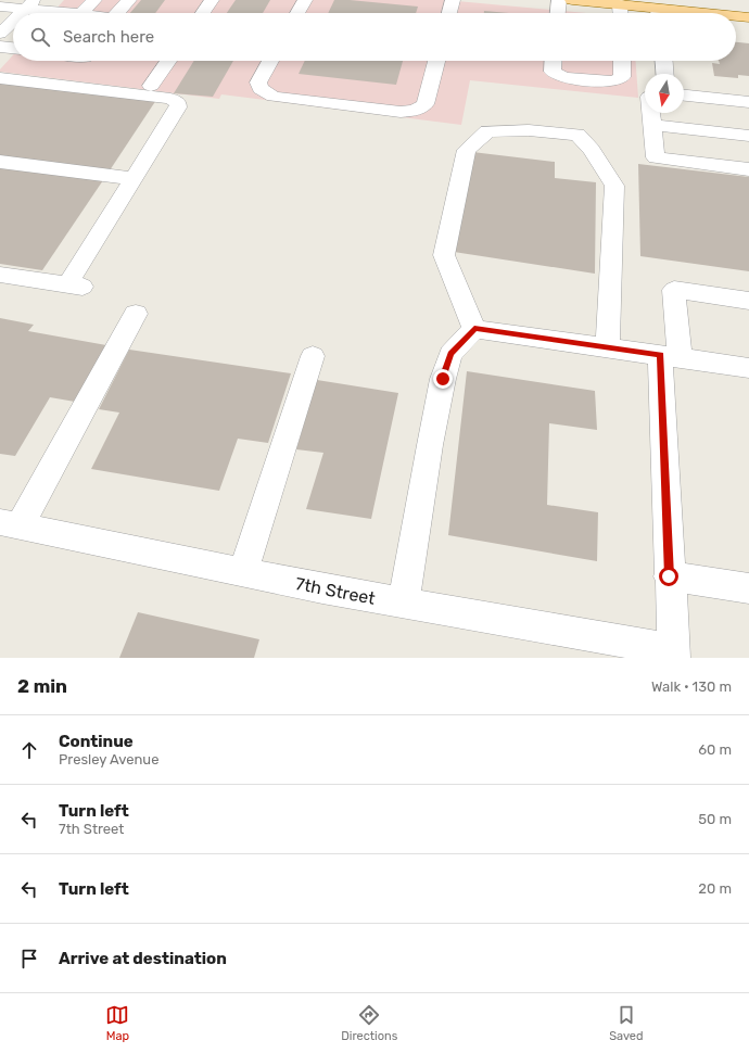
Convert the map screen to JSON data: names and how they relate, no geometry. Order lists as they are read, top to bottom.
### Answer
{
  "streets": {
    "street": ["7th Street"]
  },
  "north": "bottom",
  "page": {
    "search": "Search here",
    "heading": ["2 min", "Walk · 130 m"],
    "list": [
      ["Continue", "Presley Avenue", "60 m"],
      ["Turn left", "7th Street", "50 m"],
      ["Turn left", "20 m"],
      "Arrive at destination"
    ],
    "nav": ["Map", "Directions", "Saved"]
  }
}
